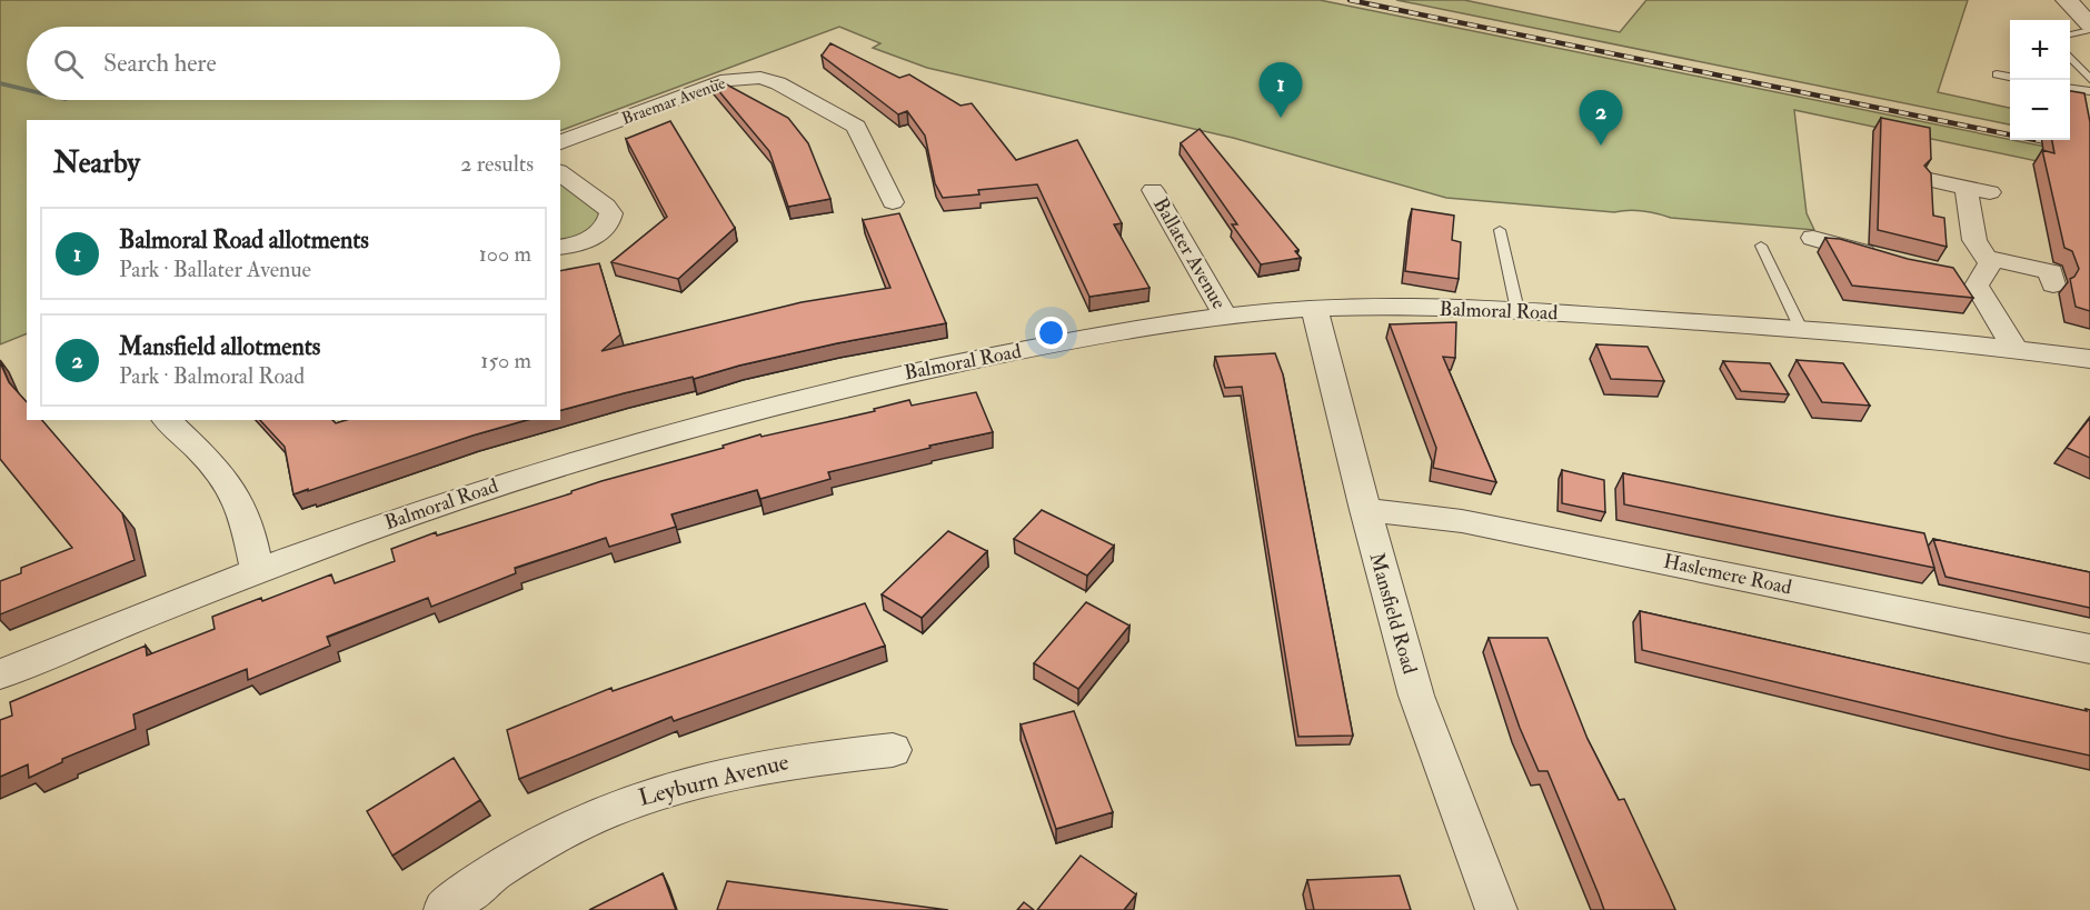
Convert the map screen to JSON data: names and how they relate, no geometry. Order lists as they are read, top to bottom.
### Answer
{
  "streets": {
    "street": [
      "Braemar Avenue",
      "Ballater Avenue",
      "Balmoral Road",
      "Haslemere Road",
      "Mansfield Road",
      "Leyburn Avenue"
    ]
  },
  "crossings": [
    ["Ballater Avenue", "Balmoral Road"],
    ["Balmoral Road", "Mansfield Road"],
    ["Haslemere Road", "Mansfield Road"]
  ],
  "page": {
    "map_buttons": ["+", "−"],
    "search": "Search here",
    "pins": ["1", "2"],
    "heading": ["Nearby", "2 results"],
    "list": [
      {
        "mark": "1",
        "name": "Balmoral Road allotments",
        "note": "Park · Ballater Avenue",
        "value": "100 m"
      },
      {
        "mark": "2",
        "name": "Mansfield allotments",
        "note": "Park · Balmoral Road",
        "value": "150 m"
      }
    ]
  }
}
